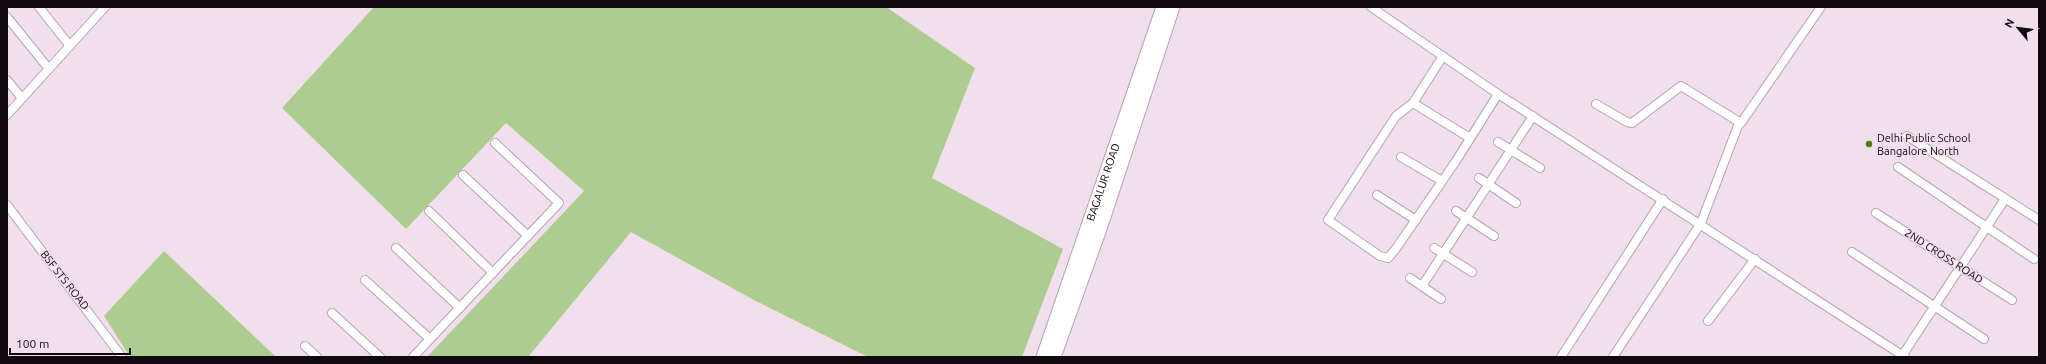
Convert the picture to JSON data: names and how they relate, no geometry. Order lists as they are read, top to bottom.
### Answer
{
  "streets": {
    "main road": ["BAGALUR ROAD"],
    "street": ["2ND CROSS ROAD", "BSF STS ROAD"]
  },
  "places": ["Delhi Public School Bangalore North"],
  "scale_bar": "100 m",
  "north": "top left"
}
